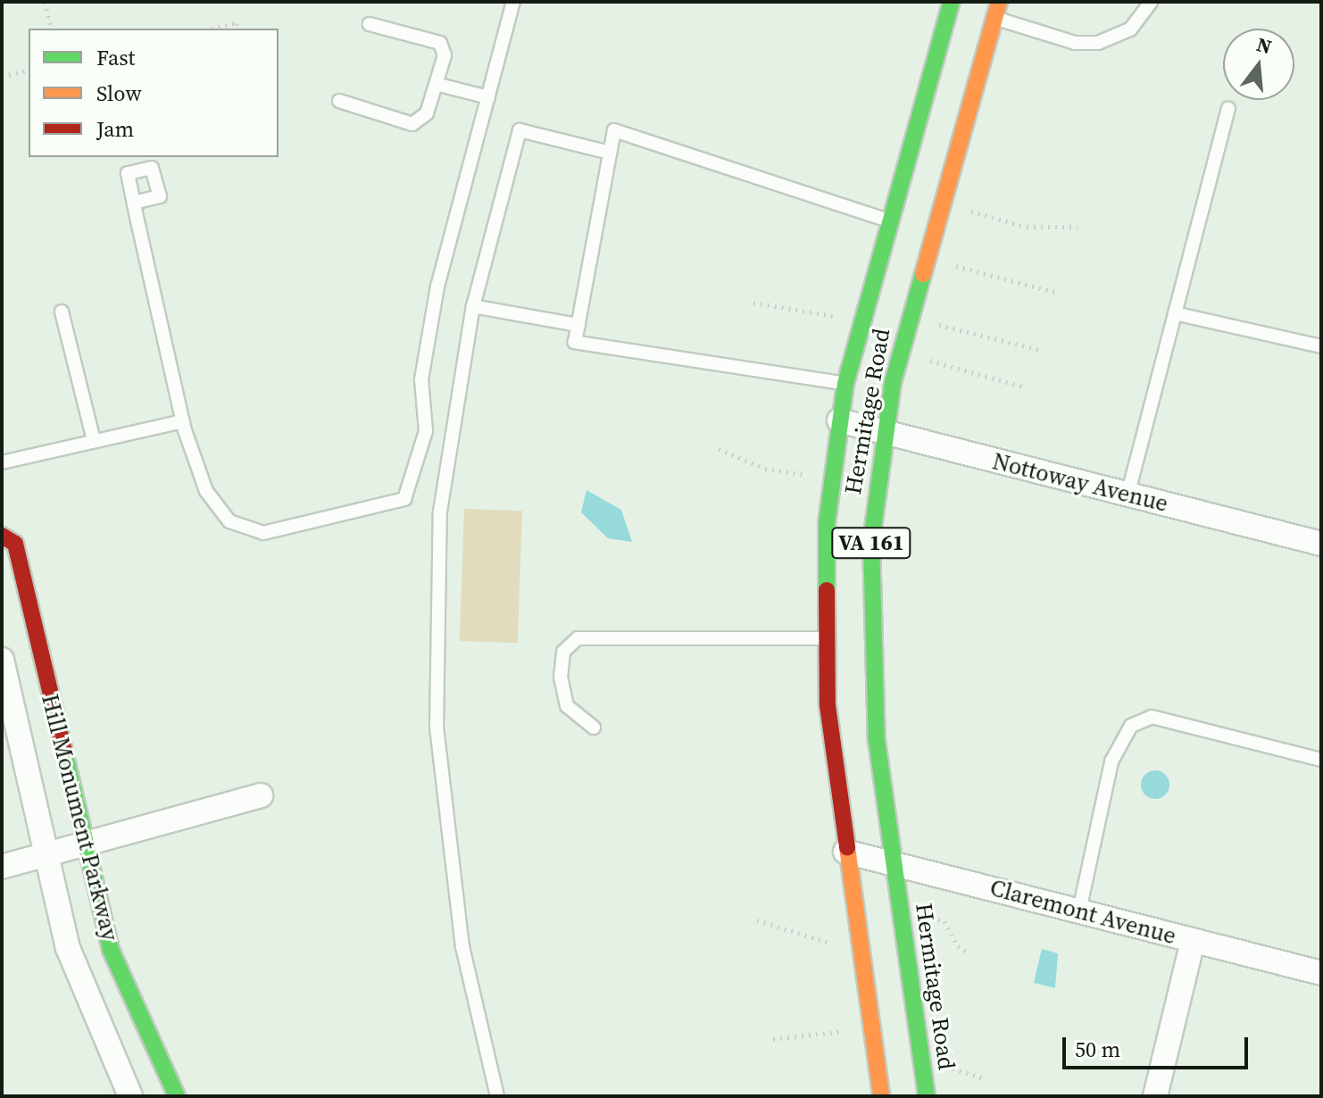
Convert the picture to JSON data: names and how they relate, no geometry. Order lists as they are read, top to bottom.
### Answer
{
  "streets": {
    "main road": ["Hermitage Road", "VA 161", "Hill Monument Parkway"],
    "street": ["Nottoway Avenue", "Claremont Avenue"]
  },
  "crossings": [
    ["Hermitage Road", "Nottoway Avenue"],
    ["Hermitage Road", "Claremont Avenue"]
  ],
  "legend": ["Fast", "Slow", "Jam"],
  "scale_bar": "50 m",
  "north": "top"
}
